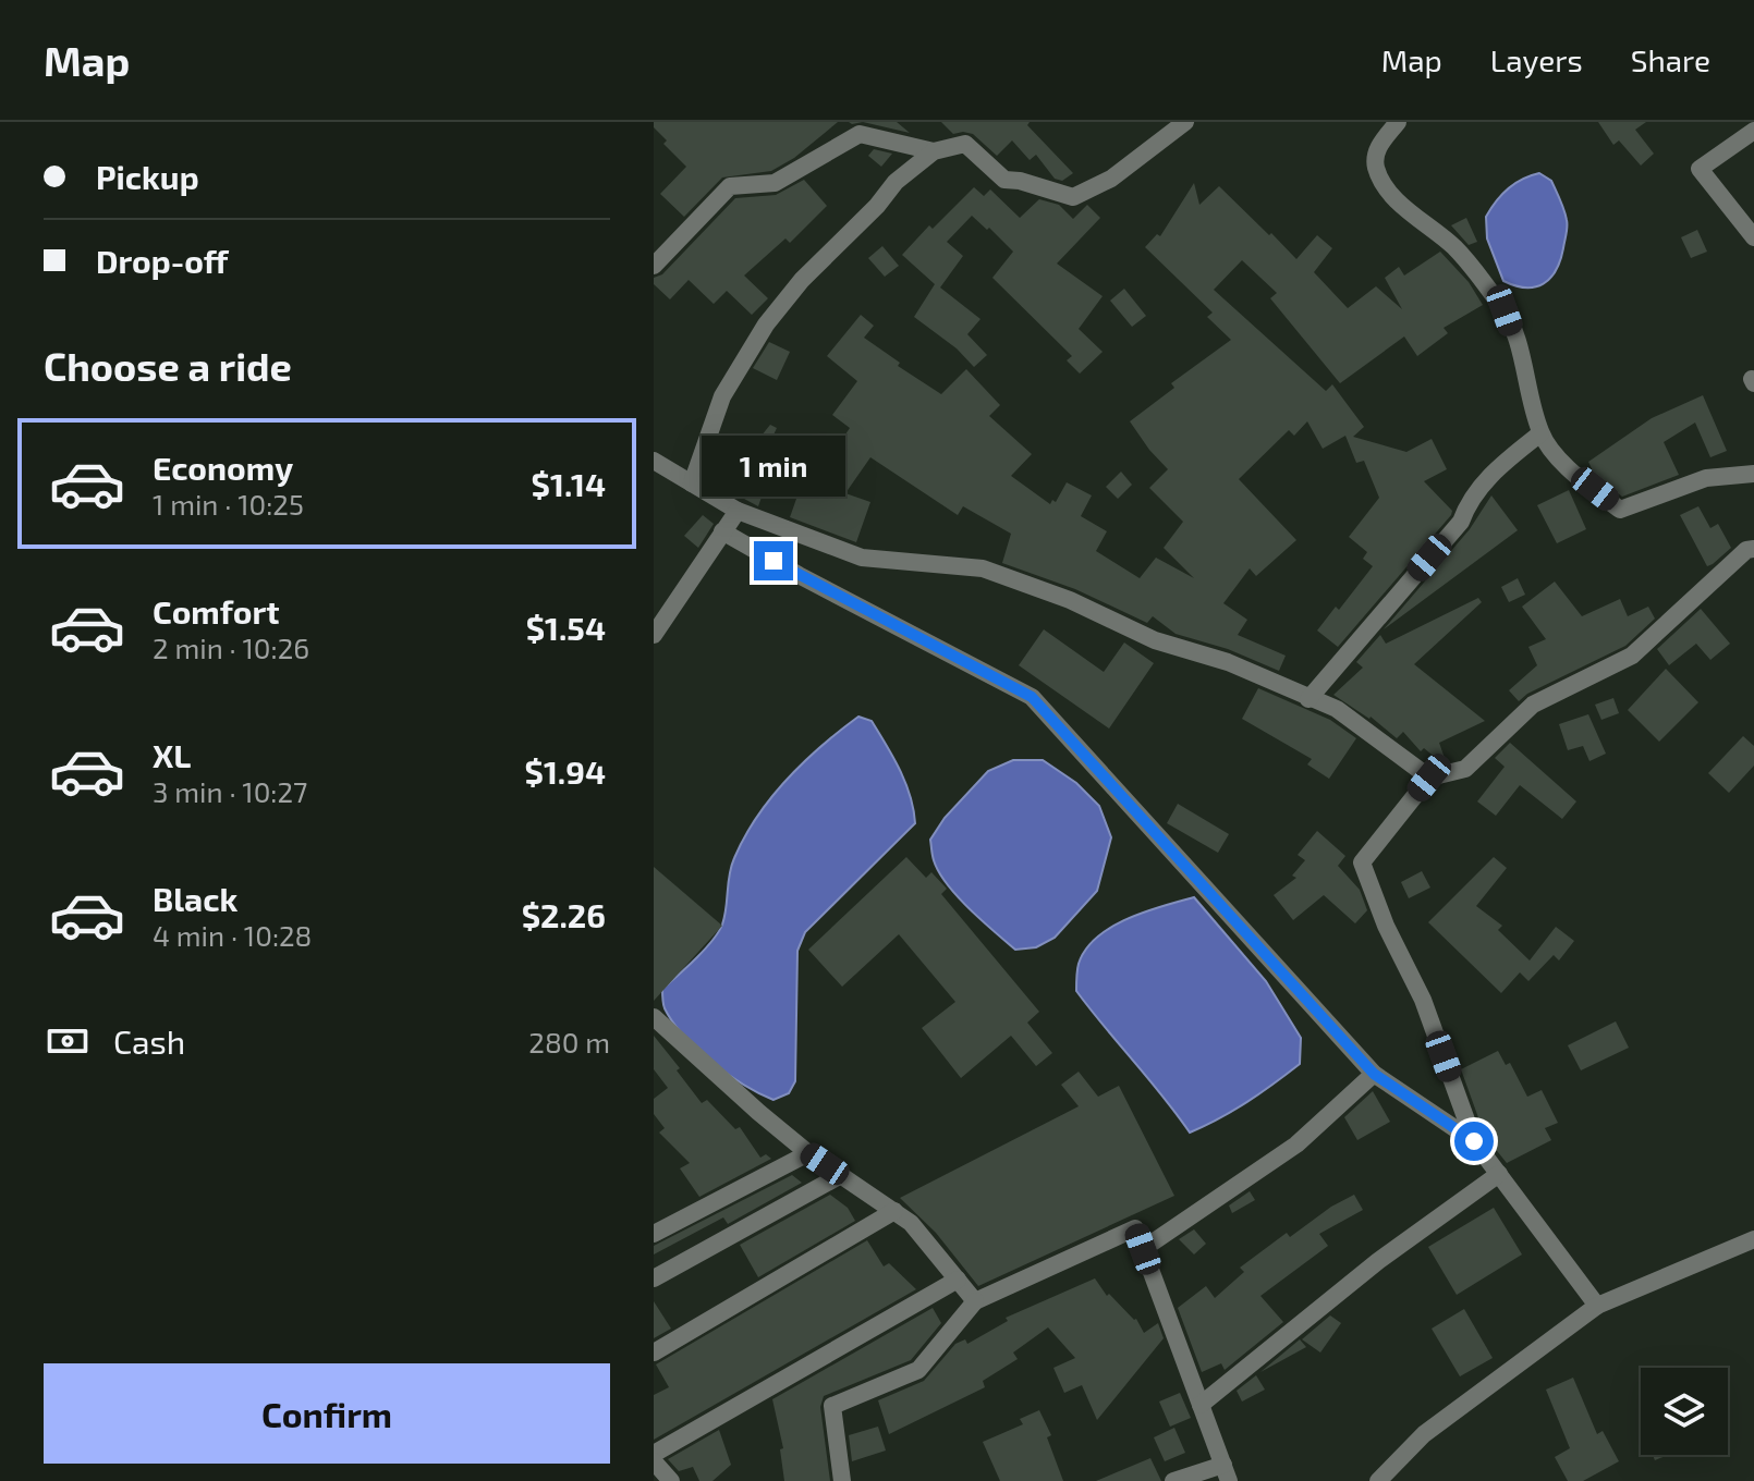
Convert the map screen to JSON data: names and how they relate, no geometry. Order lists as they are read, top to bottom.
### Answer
{
  "page": {
    "header": "Map",
    "nav": ["Map", "Layers", "Share"],
    "banner": ["Pickup", "Drop-off"],
    "heading": "Choose a ride",
    "list": [
      {
        "name": "Economy",
        "note": "1 min · 10:25",
        "value": "$1.14"
      },
      {
        "name": "Comfort",
        "note": "2 min · 10:26",
        "value": "$1.54"
      },
      {
        "name": "XL",
        "note": "3 min · 10:27",
        "value": "$1.94"
      },
      {
        "name": "Black",
        "note": "4 min · 10:28",
        "value": "$2.26"
      }
    ],
    "bubble": "1 min",
    "pay": ["Cash", "280 m"],
    "buttons": "Confirm"
  }
}
